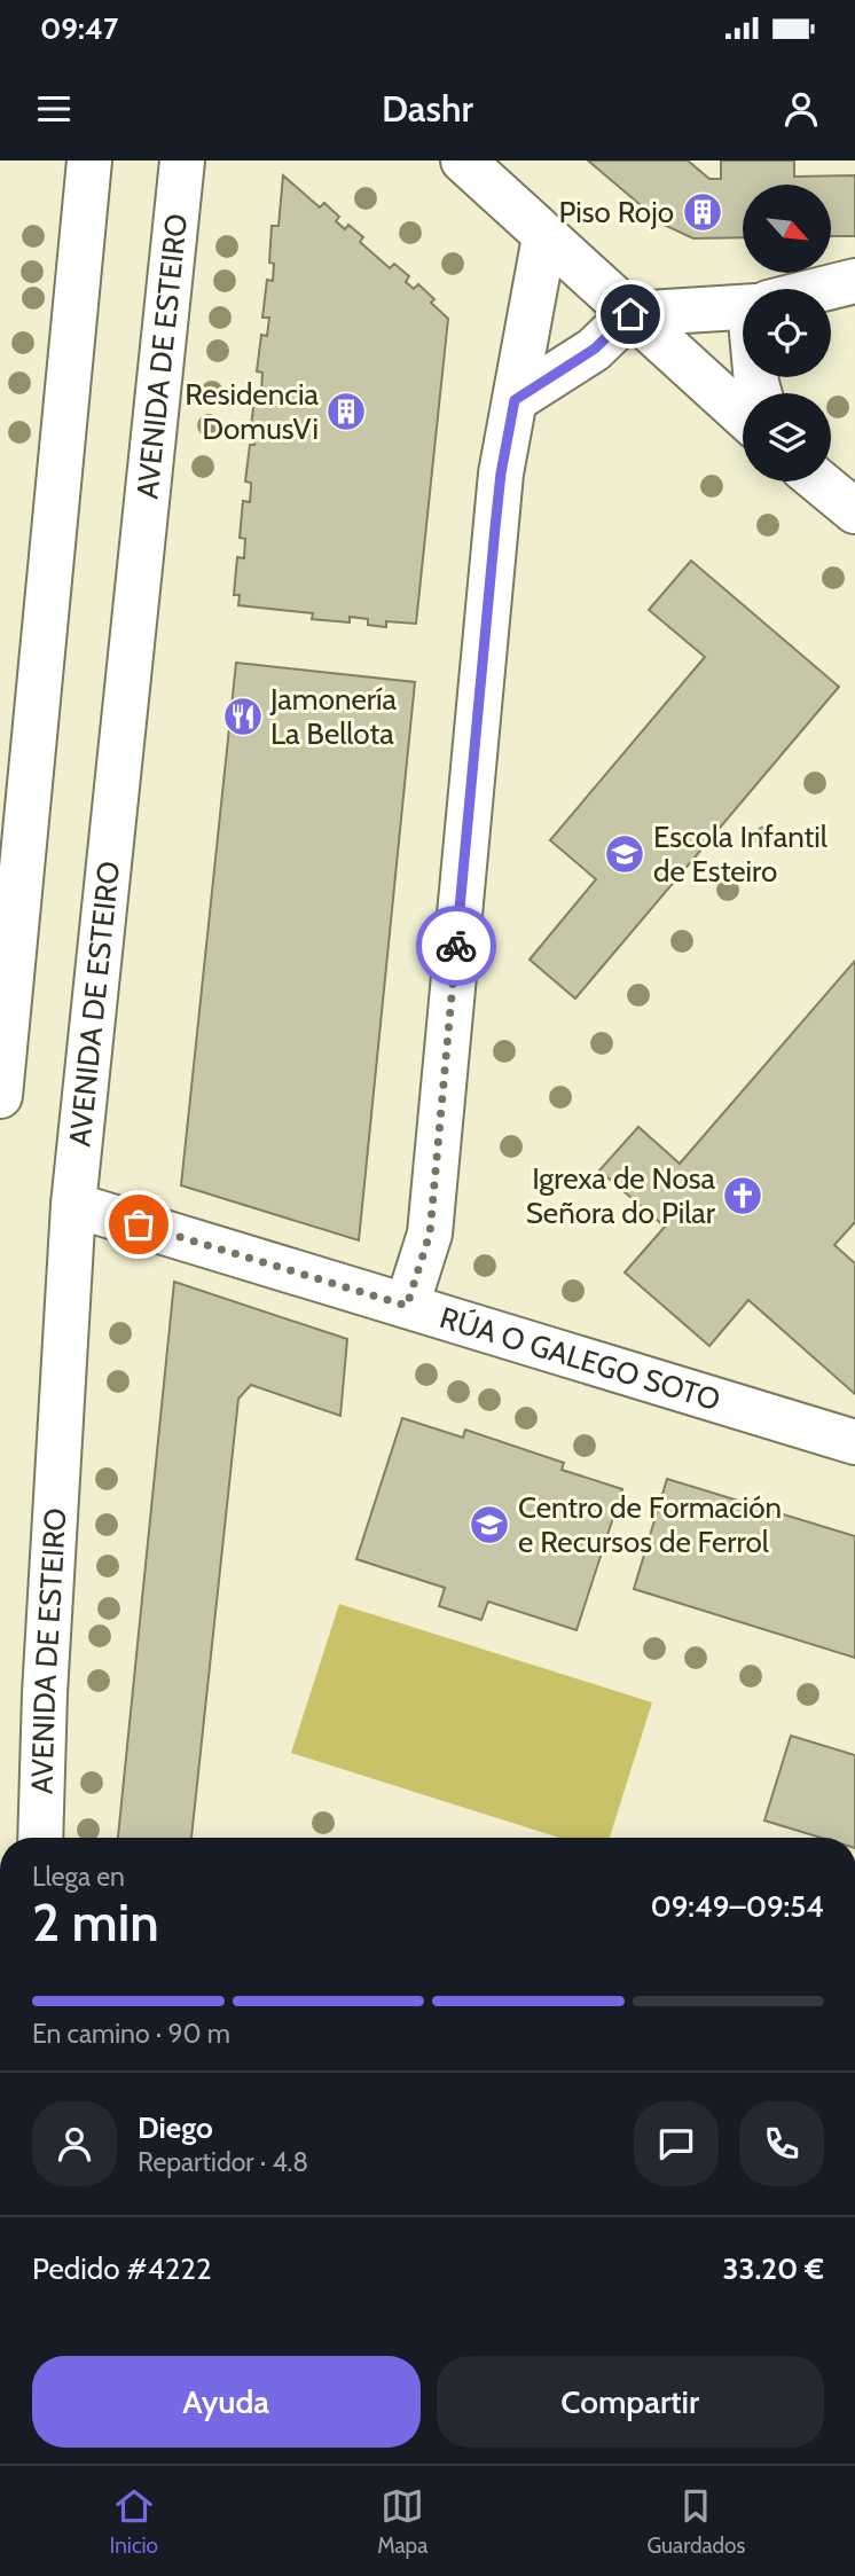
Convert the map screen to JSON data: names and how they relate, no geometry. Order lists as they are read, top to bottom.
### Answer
{
  "streets": {
    "street": ["AVENIDA DE ESTEIRO", "RÚA O GALEGO SOTO"]
  },
  "crossings": [
    ["AVENIDA DE ESTEIRO", "RÚA O GALEGO SOTO"]
  ],
  "places": {
    "building": ["Piso Rojo", "Residencia DomusVi"],
    "restaurant": ["Jamonería La Bellota"],
    "school or university": ["Escola Infantil de Esteiro", "Centro de Formación e Recursos de Ferrol"],
    "church": ["Igrexa de Nosa Señora do Pilar"]
  },
  "north": "bottom right",
  "page": {
    "status": "09:47",
    "header": "Dashr",
    "heading": ["2 min", "Llega en", "09:49–09:54"],
    "panel": [
      "Diego",
      "Repartidor · 4.8",
      "Pedido #4222",
      "33.20 €"
    ],
    "bar": "En camino · 90 m",
    "buttons": ["Ayuda", "Compartir"],
    "tabs": ["Inicio", "Mapa", "Guardados"]
  }
}
